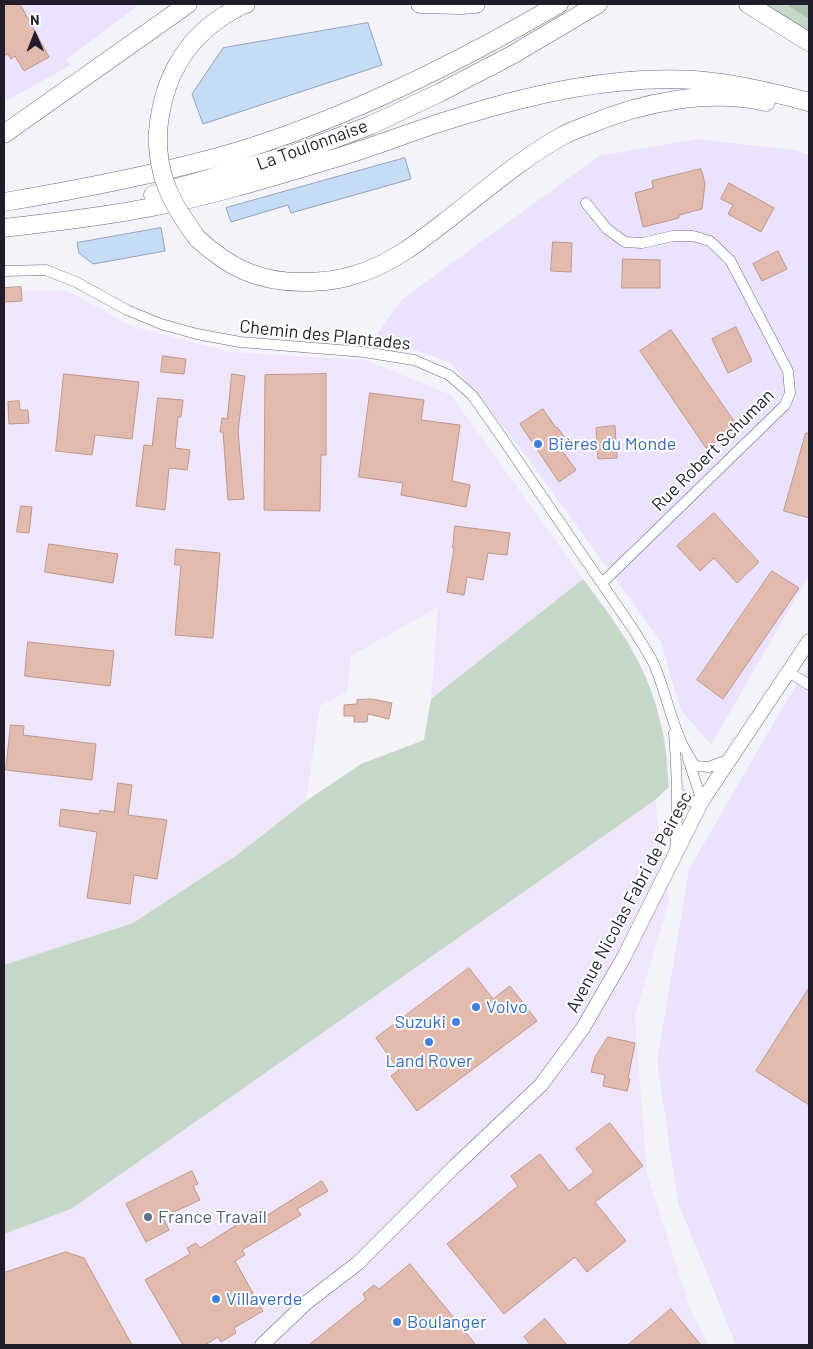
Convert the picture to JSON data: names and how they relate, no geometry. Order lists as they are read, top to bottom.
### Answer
{
  "streets": {
    "highway": ["La Toulonnaise"],
    "street": ["Chemin des Plantades", "Rue Robert Schuman", "Avenue Nicolas Fabri de Peiresc"]
  },
  "crossings": [
    ["Chemin des Plantades", "Rue Robert Schuman"]
  ],
  "places": [
    "Bières du Monde",
    "Volvo",
    "Suzuki",
    "Land Rover",
    "France Travail",
    "Villaverde",
    "Boulanger"
  ],
  "north": "top"
}
